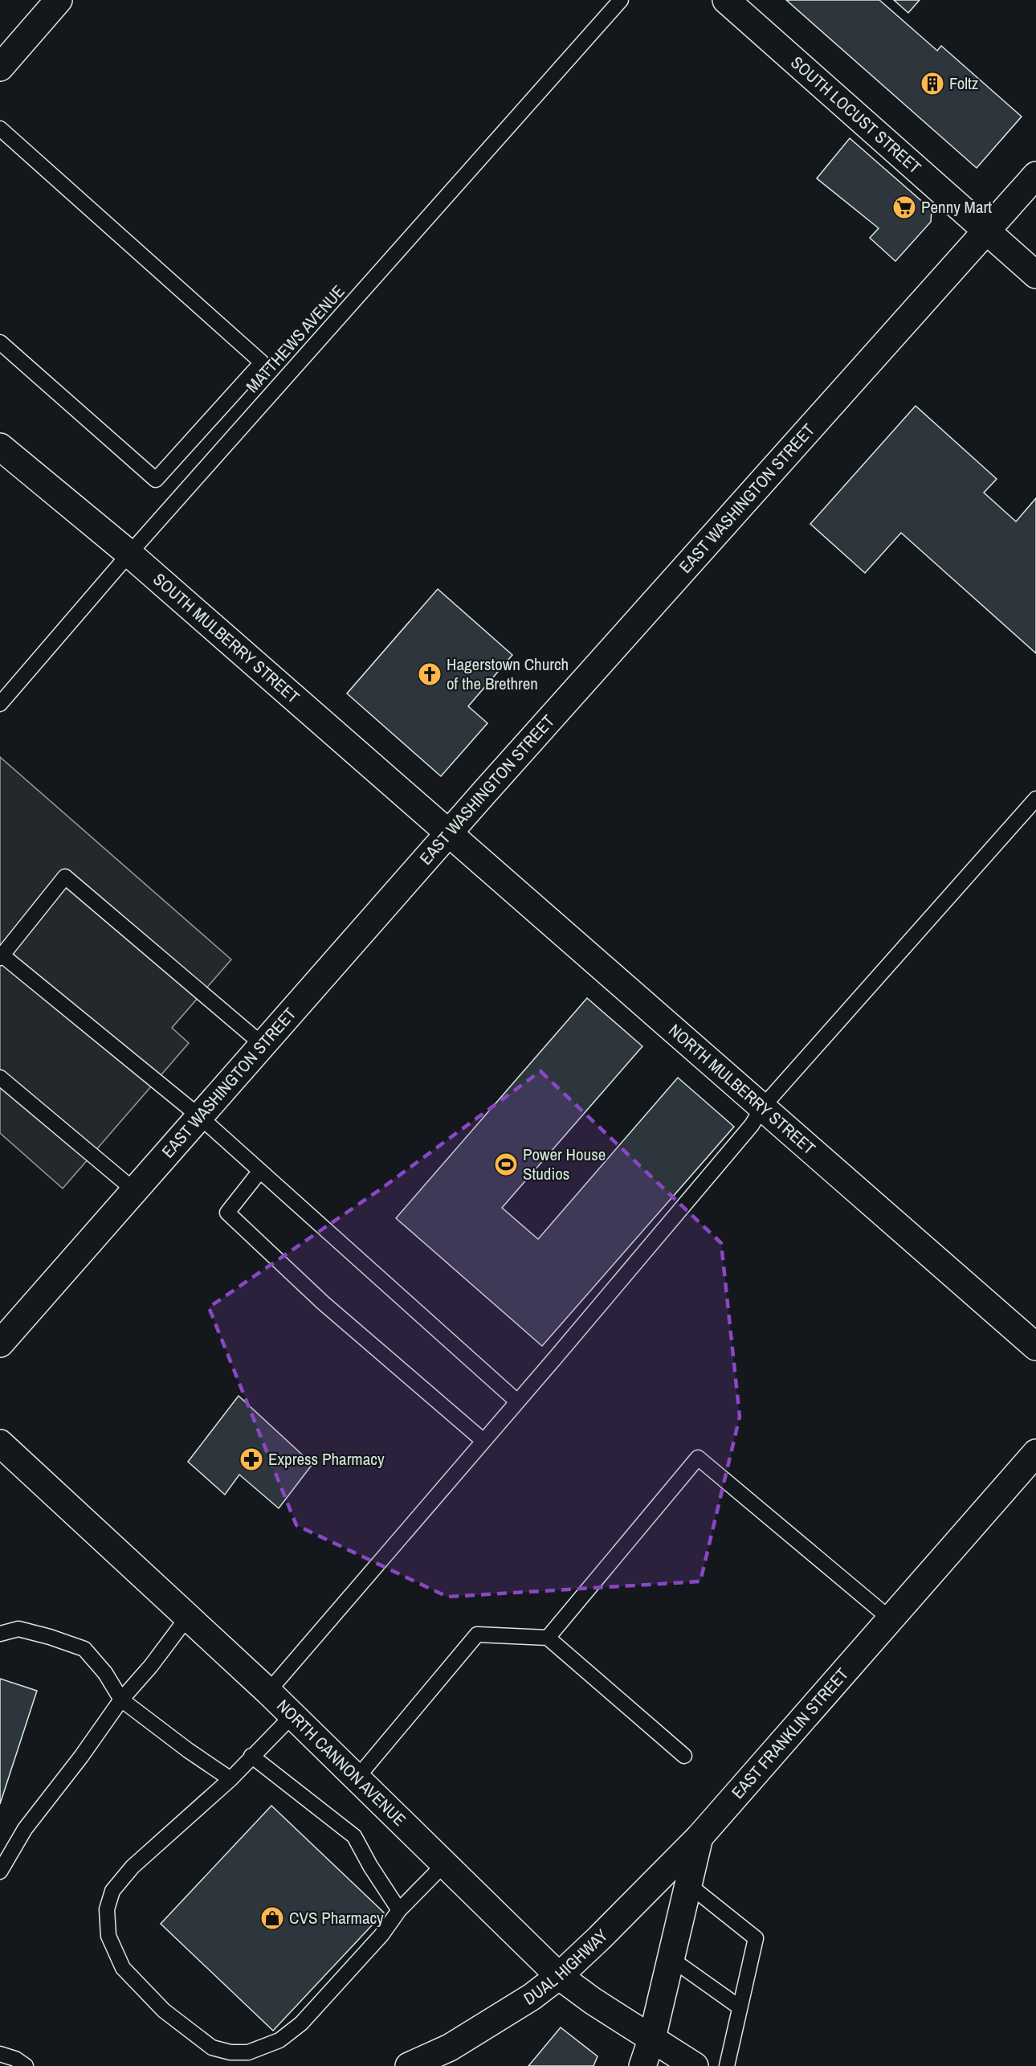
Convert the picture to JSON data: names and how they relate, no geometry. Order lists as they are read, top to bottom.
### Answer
{
  "streets": {
    "main road": [
      "SOUTH LOCUST STREET",
      "EAST WASHINGTON STREET",
      "SOUTH MULBERRY STREET",
      "NORTH MULBERRY STREET",
      "EAST FRANKLIN STREET",
      "NORTH CANNON AVENUE",
      "DUAL HIGHWAY"
    ],
    "lane": ["MATTHEWS AVENUE"]
  },
  "crossings": [
    ["SOUTH LOCUST STREET", "EAST WASHINGTON STREET"],
    ["MATTHEWS AVENUE", "SOUTH MULBERRY STREET"],
    ["EAST WASHINGTON STREET", "SOUTH MULBERRY STREET"],
    ["EAST WASHINGTON STREET", "NORTH MULBERRY STREET"],
    ["SOUTH MULBERRY STREET", "NORTH MULBERRY STREET"],
    ["EAST FRANKLIN STREET", "NORTH CANNON AVENUE"],
    ["EAST FRANKLIN STREET", "DUAL HIGHWAY"],
    ["NORTH CANNON AVENUE", "DUAL HIGHWAY"]
  ],
  "places": {
    "building": ["Foltz"],
    "supermarket": ["Penny Mart"],
    "church": ["Hagerstown Church of the Brethren"],
    "sports": ["Power House Studios"],
    "pharmacy": ["Express Pharmacy"],
    "shop": ["CVS Pharmacy"]
  }
}
